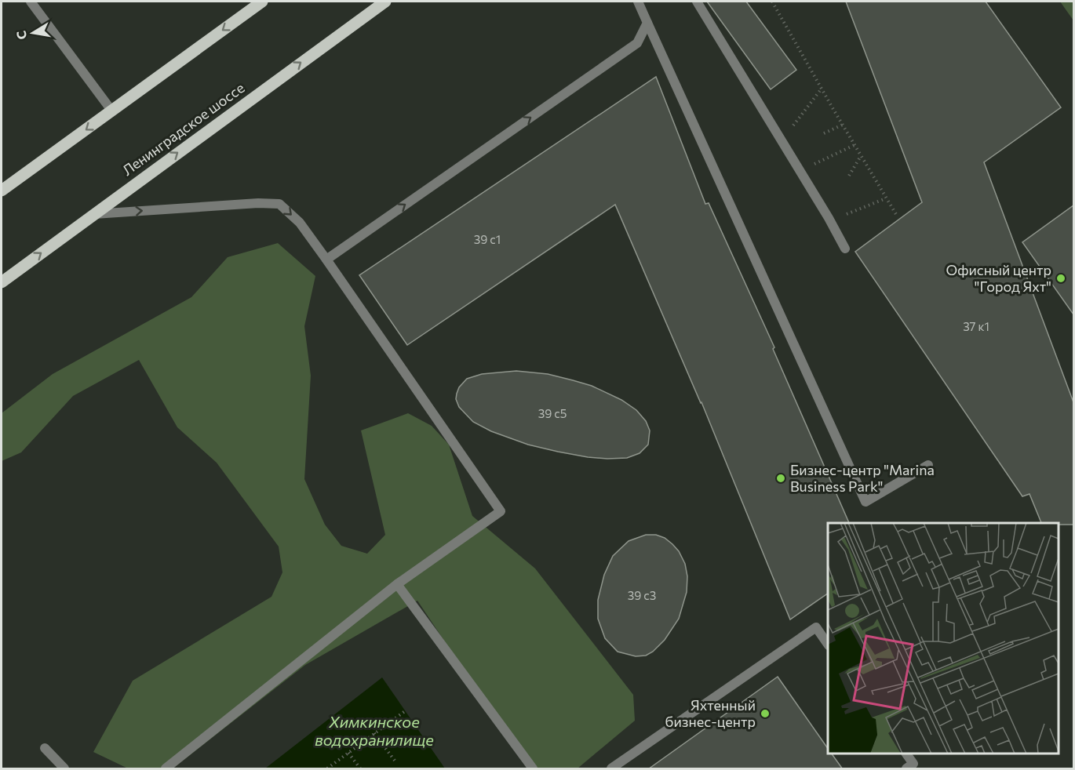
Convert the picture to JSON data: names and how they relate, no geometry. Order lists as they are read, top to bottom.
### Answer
{
  "streets": {
    "main road": ["Ленинградское шоссе"]
  },
  "water": ["Химкинское водохранилище"],
  "places": ["Офисный центр \"Город Яхт\"", "Бизнес-центр \"Marina Business Park\"", "Яхтенный бизнес-центр"],
  "house_numbers": [
    "39 с1",
    "37 к1",
    "39 с5",
    "39 с3"
  ],
  "north": "left"
}
